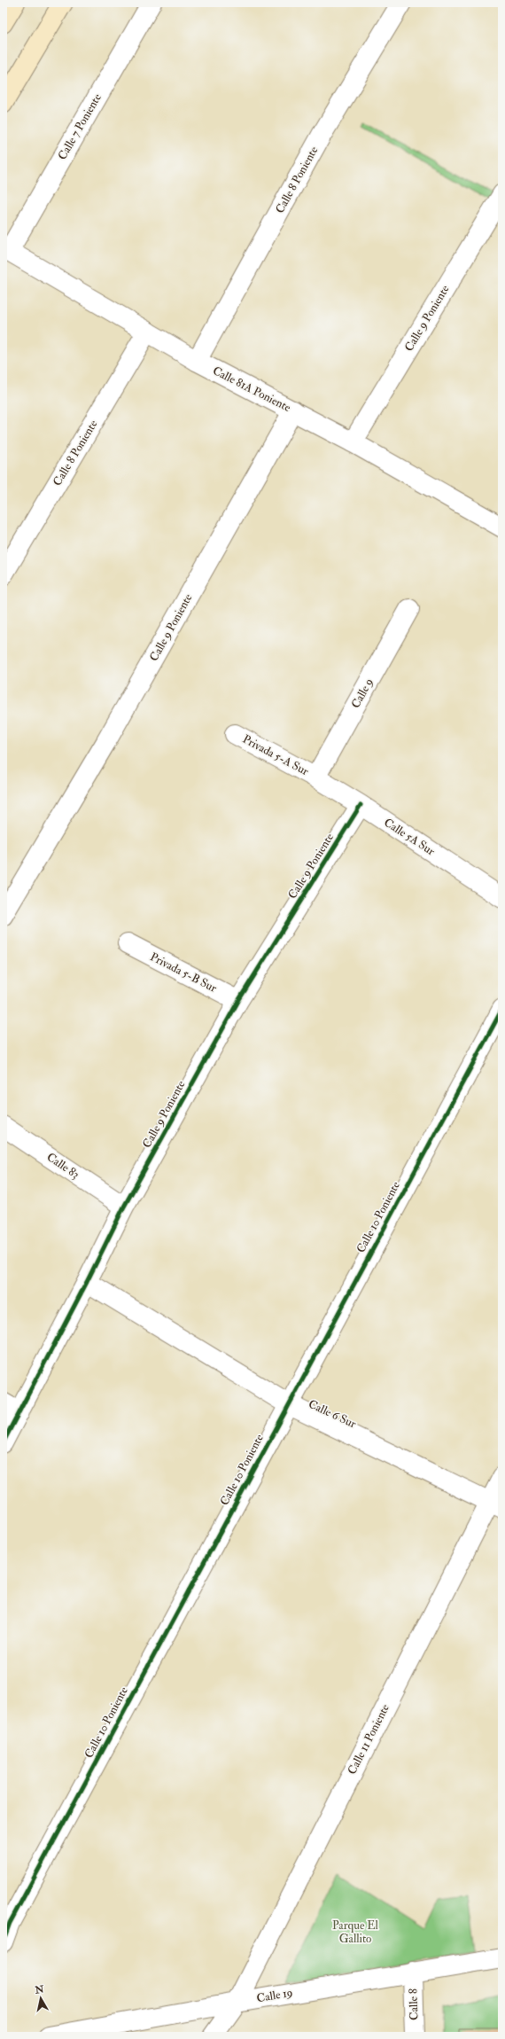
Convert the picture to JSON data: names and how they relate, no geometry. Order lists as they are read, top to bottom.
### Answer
{
  "streets": {
    "street": [
      "Calle 7 Poniente",
      "Calle 8 Poniente",
      "Calle 9 Poniente",
      "Calle 81A Poniente",
      "Calle 9",
      "Privada 5-A Sur",
      "Calle 5A Sur",
      "Privada 5-B Sur",
      "Calle 83",
      "Calle 10 Poniente",
      "Calle 6 Sur",
      "Calle 11 Poniente",
      "Calle 19",
      "Calle 8"
    ]
  },
  "crossings": [
    ["Calle 7 Poniente", "Calle 81A Poniente"],
    ["Calle 8 Poniente", "Calle 81A Poniente"],
    ["Calle 9 Poniente", "Calle 81A Poniente"],
    ["Calle 9 Poniente", "Calle 5A Sur"],
    ["Calle 9 Poniente", "Privada 5-B Sur"],
    ["Calle 9 Poniente", "Calle 83"],
    ["Calle 9 Poniente", "Calle 6 Sur"],
    ["Calle 9", "Privada 5-A Sur"],
    ["Calle 9", "Calle 5A Sur"],
    ["Privada 5-A Sur", "Calle 5A Sur"],
    ["Calle 10 Poniente", "Calle 6 Sur"],
    ["Calle 6 Sur", "Calle 11 Poniente"],
    ["Calle 11 Poniente", "Calle 19"],
    ["Calle 19", "Calle 8"]
  ],
  "parks": ["Parque El Gallito"],
  "north": "top"
}
